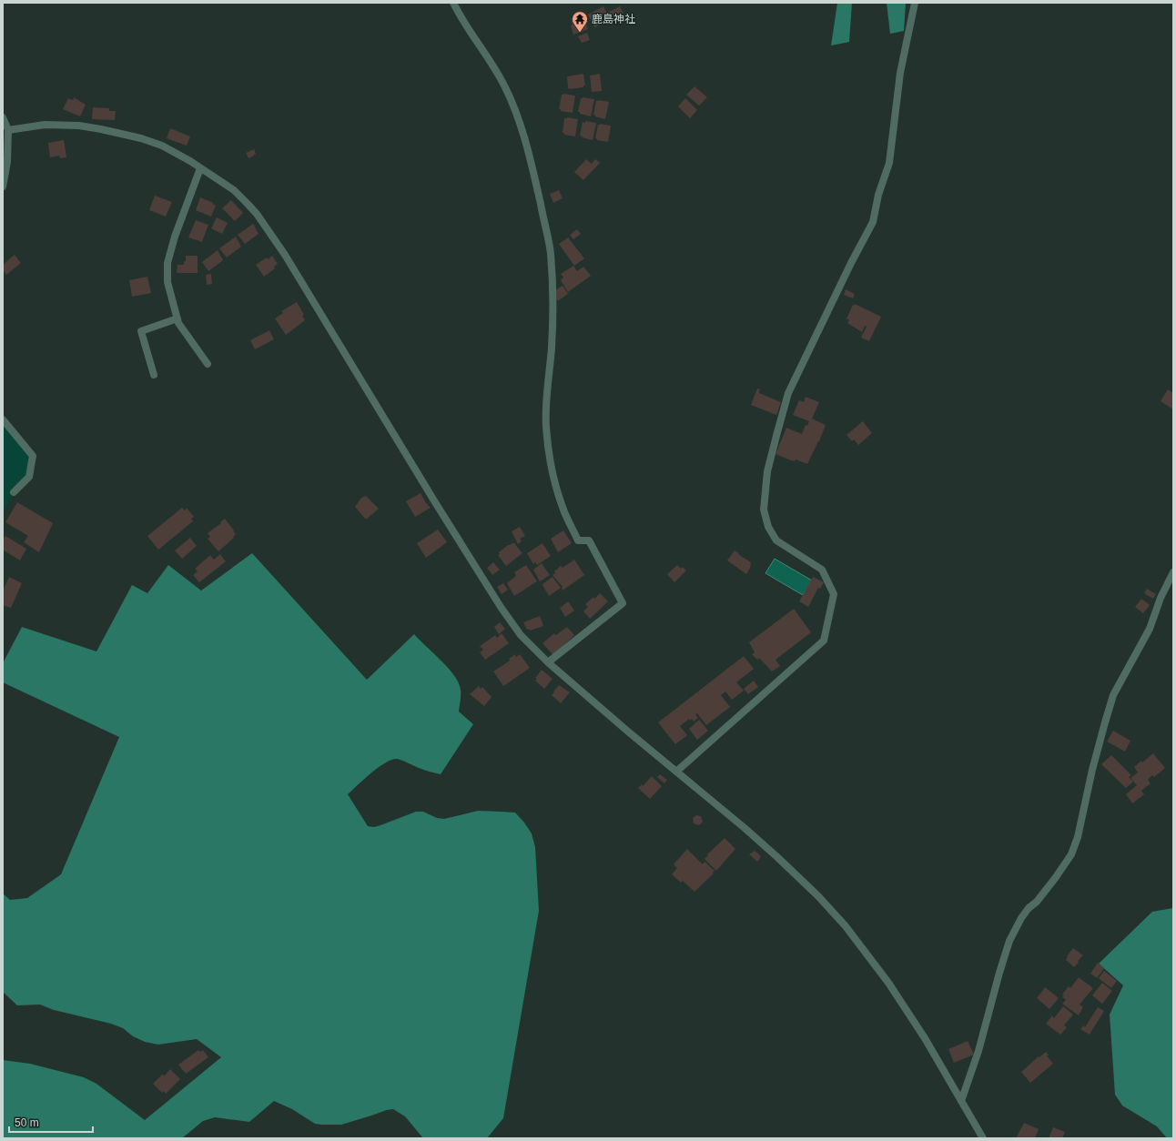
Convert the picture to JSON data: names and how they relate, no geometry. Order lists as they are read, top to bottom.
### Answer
{
  "places": {
    "temple": ["鹿島神社"]
  },
  "scale_bar": "50 m"
}
